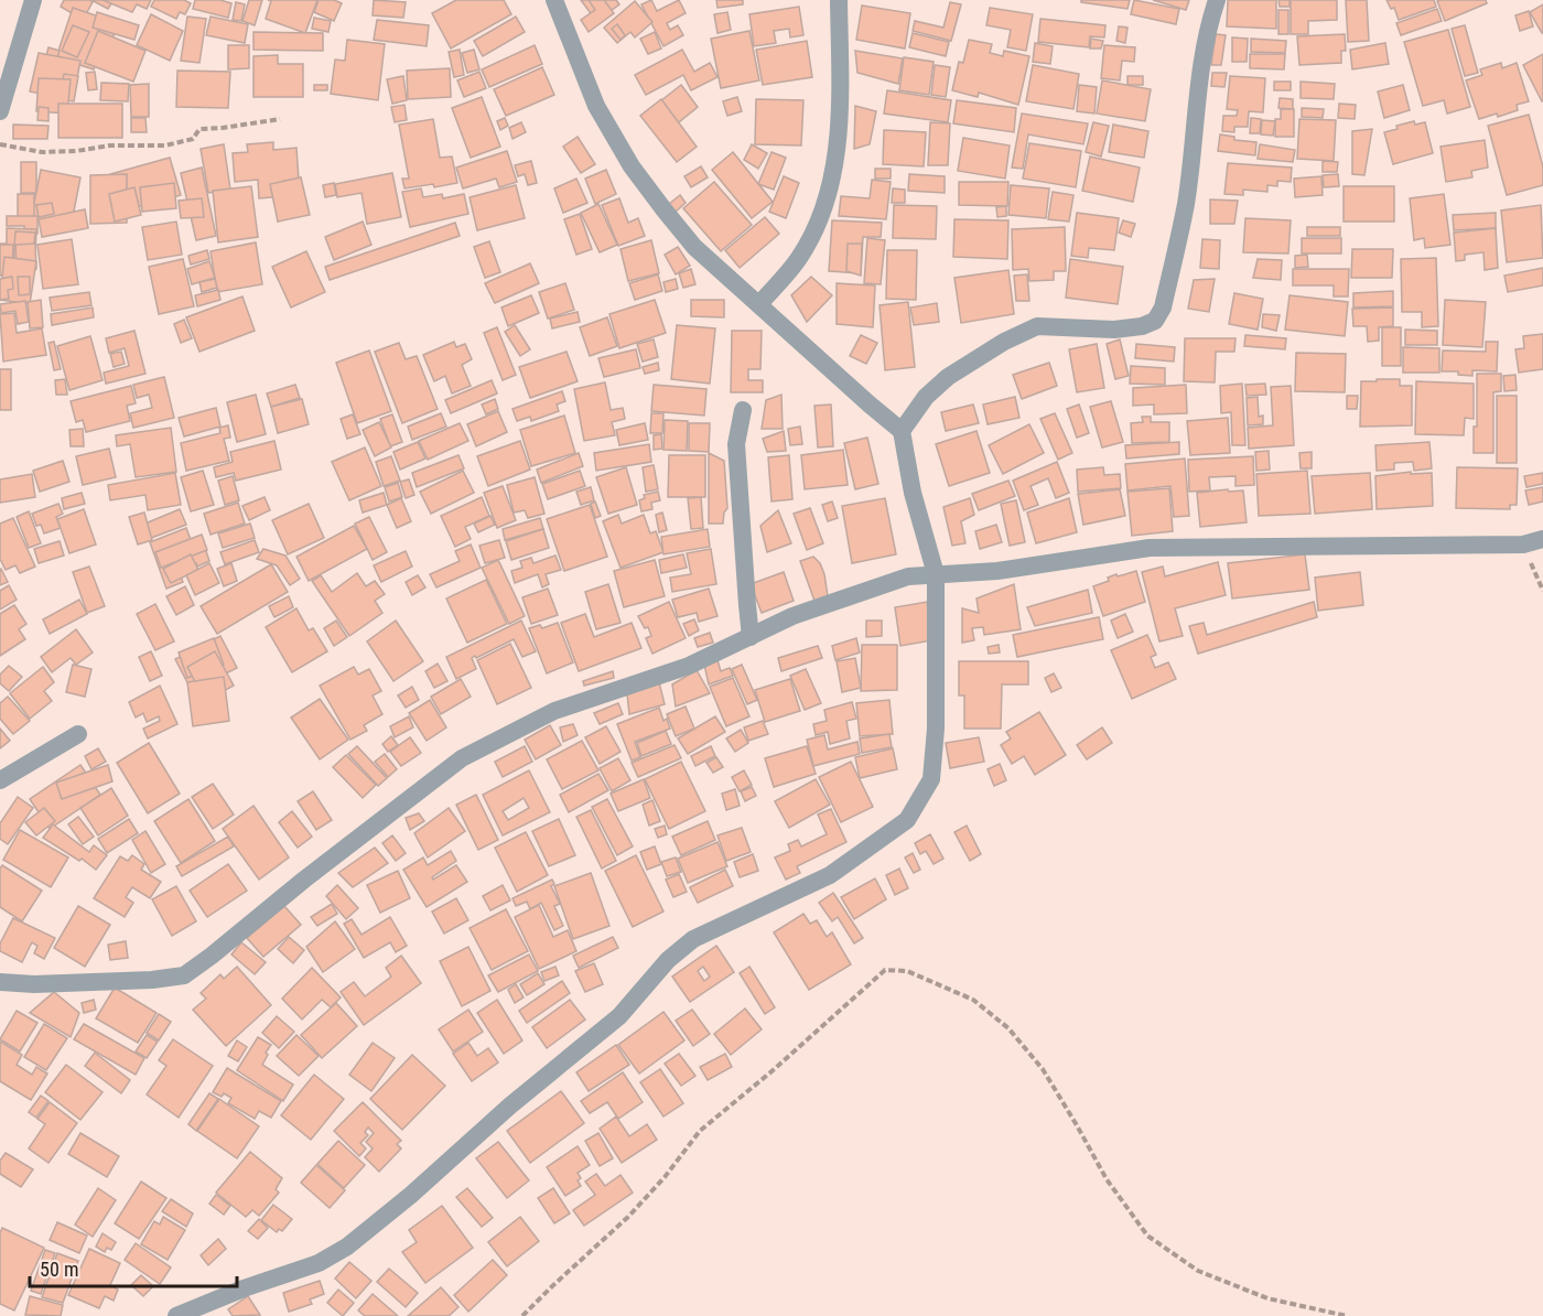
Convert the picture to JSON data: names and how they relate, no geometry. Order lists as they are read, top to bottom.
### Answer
{
  "scale_bar": "50 m"
}
